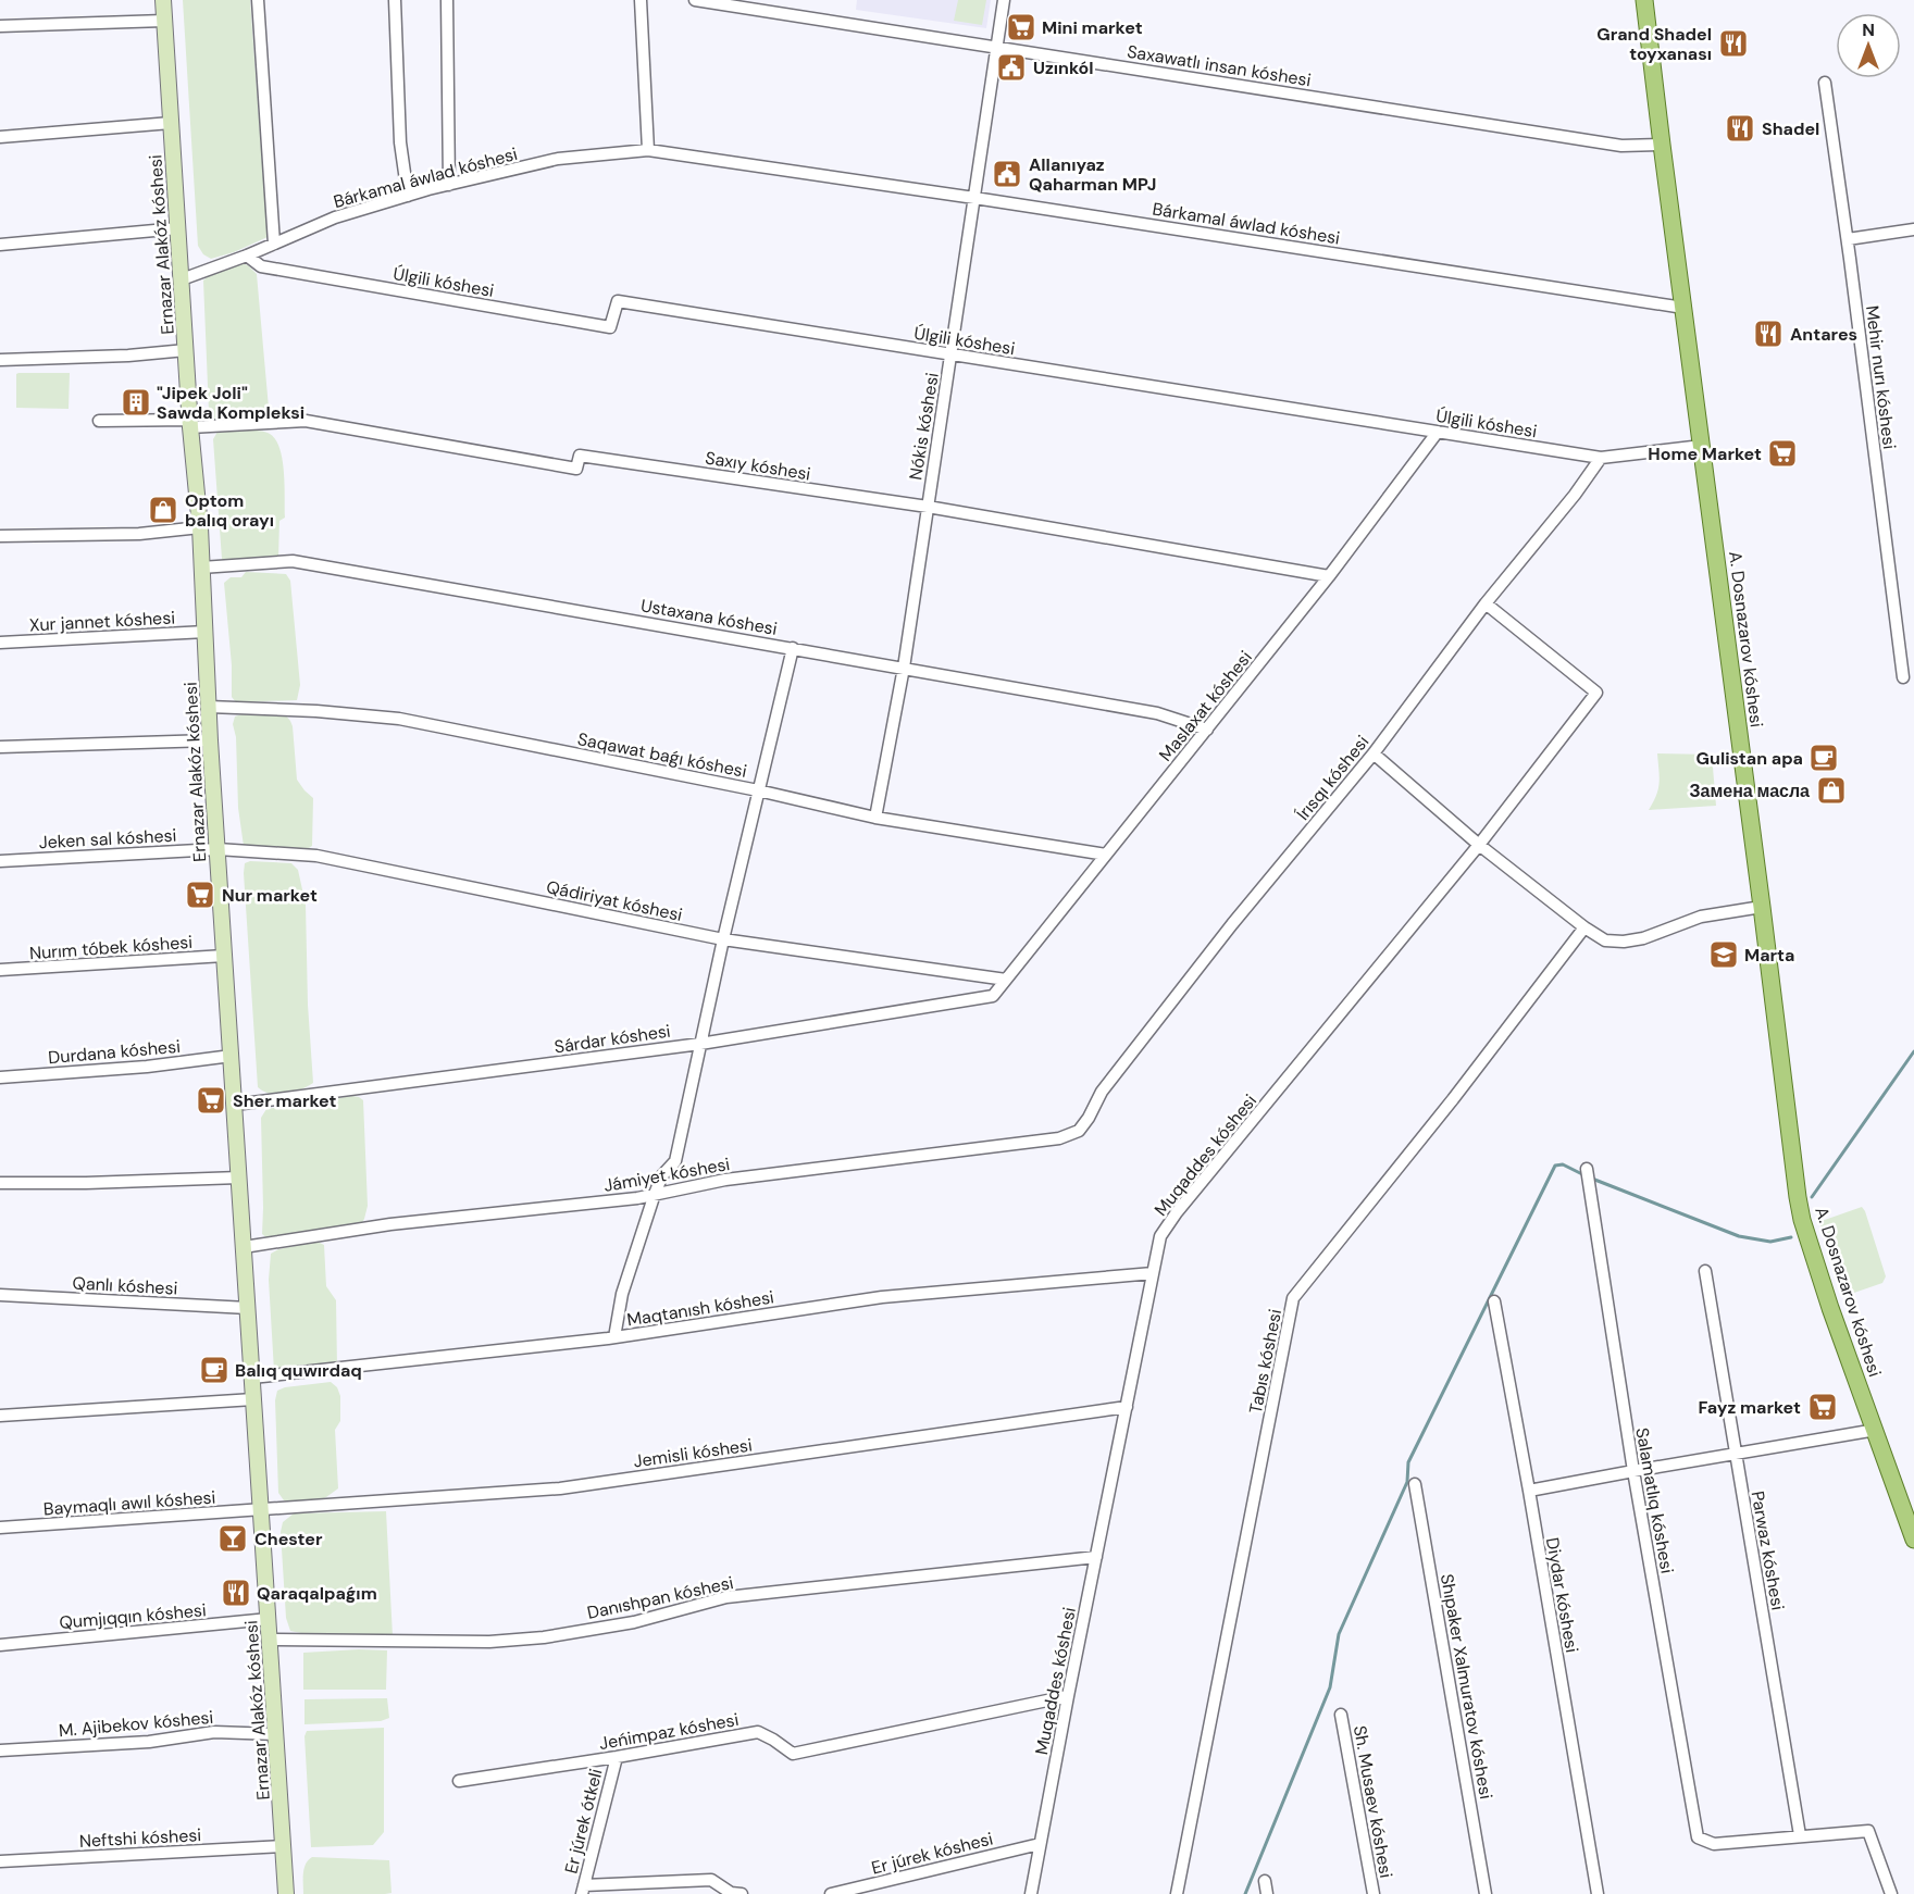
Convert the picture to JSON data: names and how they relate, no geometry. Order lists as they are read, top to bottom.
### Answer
{
  "streets": {
    "main road": ["Ernazar Alakóz kóshesi", "A. Dosnazarov kóshesi"],
    "street": [
      "Saxawatlı insan kóshesi",
      "Bárkamal áwlad kóshesi",
      "Úlgili kóshesi",
      "Mehir nurı kóshesi",
      "Nókis kóshesi",
      "Saxıy kóshesi",
      "Ustaxana kóshesi",
      "Xur jannet kóshesi",
      "Maslaxat kóshesi",
      "Saqawat baǵı kóshesi",
      "Írısqı kóshesi",
      "Jeken sal kóshesi",
      "Qádiriyat kóshesi",
      "Nurım tóbek kóshesi",
      "Sárdar kóshesi",
      "Durdana kóshesi",
      "Muqaddes kóshesi",
      "Jámiyet kóshesi",
      "Qanlı kóshesi",
      "Maqtanısh kóshesi",
      "Tabıs kóshesi",
      "Jemisli kóshesi",
      "Salamatlıq kóshesi",
      "Baymaqlı awıl kóshesi",
      "Parwaz kóshesi",
      "Diydar kóshesi",
      "Danıshpan kóshesi",
      "Qumjıqqın kóshesi",
      "Shıpaker Xalmuratov kóshesi",
      "M. Ajibekov kóshesi",
      "Jeńimpaz kóshesi",
      "Sh. Musaev kóshesi",
      "Er júrek ótkeli",
      "Neftshi kóshesi",
      "Er júrek kóshesi"
    ]
  },
  "crossings": [
    ["Saxawatlı insan kóshesi", "Nókis kóshesi"],
    ["Saxawatlı insan kóshesi", "A. Dosnazarov kóshesi"],
    ["Bárkamal áwlad kóshesi", "Ernazar Alakóz kóshesi"],
    ["Bárkamal áwlad kóshesi", "Úlgili kóshesi"],
    ["Bárkamal áwlad kóshesi", "Nókis kóshesi"],
    ["Bárkamal áwlad kóshesi", "A. Dosnazarov kóshesi"],
    ["Ernazar Alakóz kóshesi", "Saxıy kóshesi"],
    ["Ernazar Alakóz kóshesi", "Ustaxana kóshesi"],
    ["Ernazar Alakóz kóshesi", "Xur jannet kóshesi"],
    ["Ernazar Alakóz kóshesi", "Saqawat baǵı kóshesi"],
    ["Ernazar Alakóz kóshesi", "Jeken sal kóshesi"],
    ["Ernazar Alakóz kóshesi", "Qádiriyat kóshesi"],
    ["Ernazar Alakóz kóshesi", "Nurım tóbek kóshesi"],
    ["Ernazar Alakóz kóshesi", "Sárdar kóshesi"],
    ["Ernazar Alakóz kóshesi", "Durdana kóshesi"],
    ["Ernazar Alakóz kóshesi", "Jámiyet kóshesi"],
    ["Ernazar Alakóz kóshesi", "Qanlı kóshesi"],
    ["Ernazar Alakóz kóshesi", "Maqtanısh kóshesi"],
    ["Ernazar Alakóz kóshesi", "Jemisli kóshesi"],
    ["Ernazar Alakóz kóshesi", "Baymaqlı awıl kóshesi"],
    ["Ernazar Alakóz kóshesi", "Danıshpan kóshesi"],
    ["Ernazar Alakóz kóshesi", "Qumjıqqın kóshesi"],
    ["Ernazar Alakóz kóshesi", "M. Ajibekov kóshesi"],
    ["Ernazar Alakóz kóshesi", "Neftshi kóshesi"],
    ["Úlgili kóshesi", "Nókis kóshesi"],
    ["Úlgili kóshesi", "A. Dosnazarov kóshesi"],
    ["Úlgili kóshesi", "Maslaxat kóshesi"],
    ["Úlgili kóshesi", "Írısqı kóshesi"],
    ["Nókis kóshesi", "Saxıy kóshesi"],
    ["Nókis kóshesi", "Ustaxana kóshesi"],
    ["Nókis kóshesi", "Saqawat baǵı kóshesi"],
    ["Saxıy kóshesi", "Maslaxat kóshesi"],
    ["Ustaxana kóshesi", "Maslaxat kóshesi"],
    ["Maslaxat kóshesi", "Saqawat baǵı kóshesi"],
    ["Maslaxat kóshesi", "Qádiriyat kóshesi"],
    ["Maslaxat kóshesi", "Sárdar kóshesi"],
    ["Írısqı kóshesi", "Muqaddes kóshesi"],
    ["Írısqı kóshesi", "Jámiyet kóshesi"],
    ["Jeken sal kóshesi", "Qádiriyat kóshesi"],
    ["Muqaddes kóshesi", "Maqtanısh kóshesi"],
    ["Muqaddes kóshesi", "Jemisli kóshesi"],
    ["Muqaddes kóshesi", "Danıshpan kóshesi"],
    ["Muqaddes kóshesi", "Jeńimpaz kóshesi"],
    ["Muqaddes kóshesi", "Er júrek kóshesi"],
    ["Jemisli kóshesi", "Baymaqlı awıl kóshesi"],
    ["Salamatlıq kóshesi", "Parwaz kóshesi"],
    ["Jeńimpaz kóshesi", "Er júrek ótkeli"]
  ],
  "places": {
    "supermarket": [
      "Mini market",
      "Home Market",
      "Nur market",
      "Sher market",
      "Fayz market"
    ],
    "restaurant": [
      "Grand Shadel toyxanası",
      "Shadel",
      "Antares",
      "Qaraqalpaǵım"
    ],
    "public building": ["Uzınkól", "Allanıyaz Qaharman MPJ"],
    "building": ["\"Jipek Joli\" Sawda Kompleksi"],
    "shop": ["Optom balıq orayı", "Замена масла"],
    "cafe": ["Gulistan apa", "Balıq quwırdaq"],
    "school or university": ["Marta"],
    "bar": ["Chester"]
  },
  "north": "top"
}
